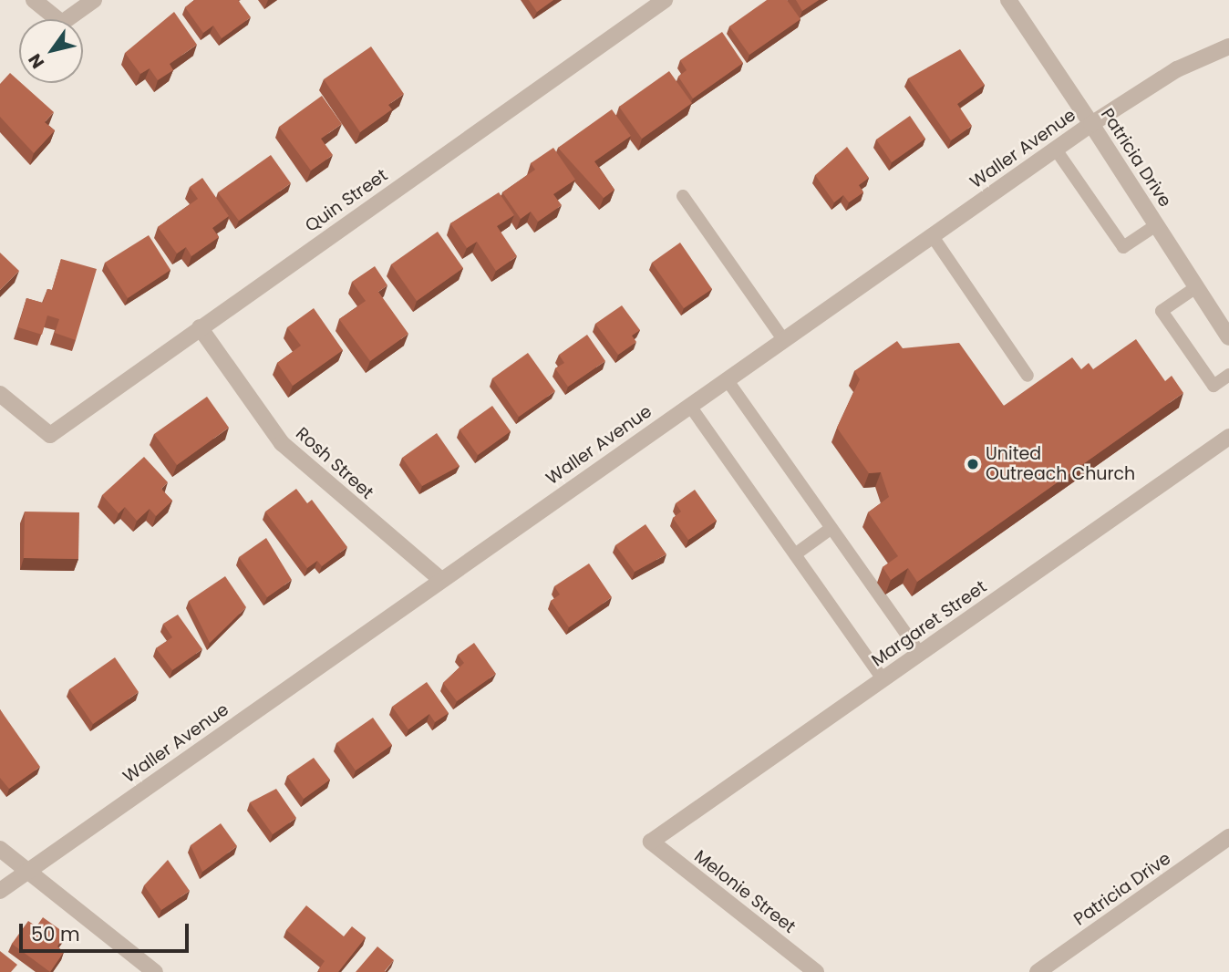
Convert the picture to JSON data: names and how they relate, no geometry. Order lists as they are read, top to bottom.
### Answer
{
  "streets": {
    "street": [
      "Waller Avenue",
      "Patricia Drive",
      "Quin Street",
      "Rosh Street",
      "Margaret Street",
      "Melonie Street"
    ]
  },
  "crossings": [
    ["Waller Avenue", "Patricia Drive"],
    ["Waller Avenue", "Rosh Street"],
    ["Quin Street", "Rosh Street"],
    ["Margaret Street", "Melonie Street"]
  ],
  "places": ["United Outreach Church"],
  "scale_bar": "50 m",
  "north": "bottom left"
}
